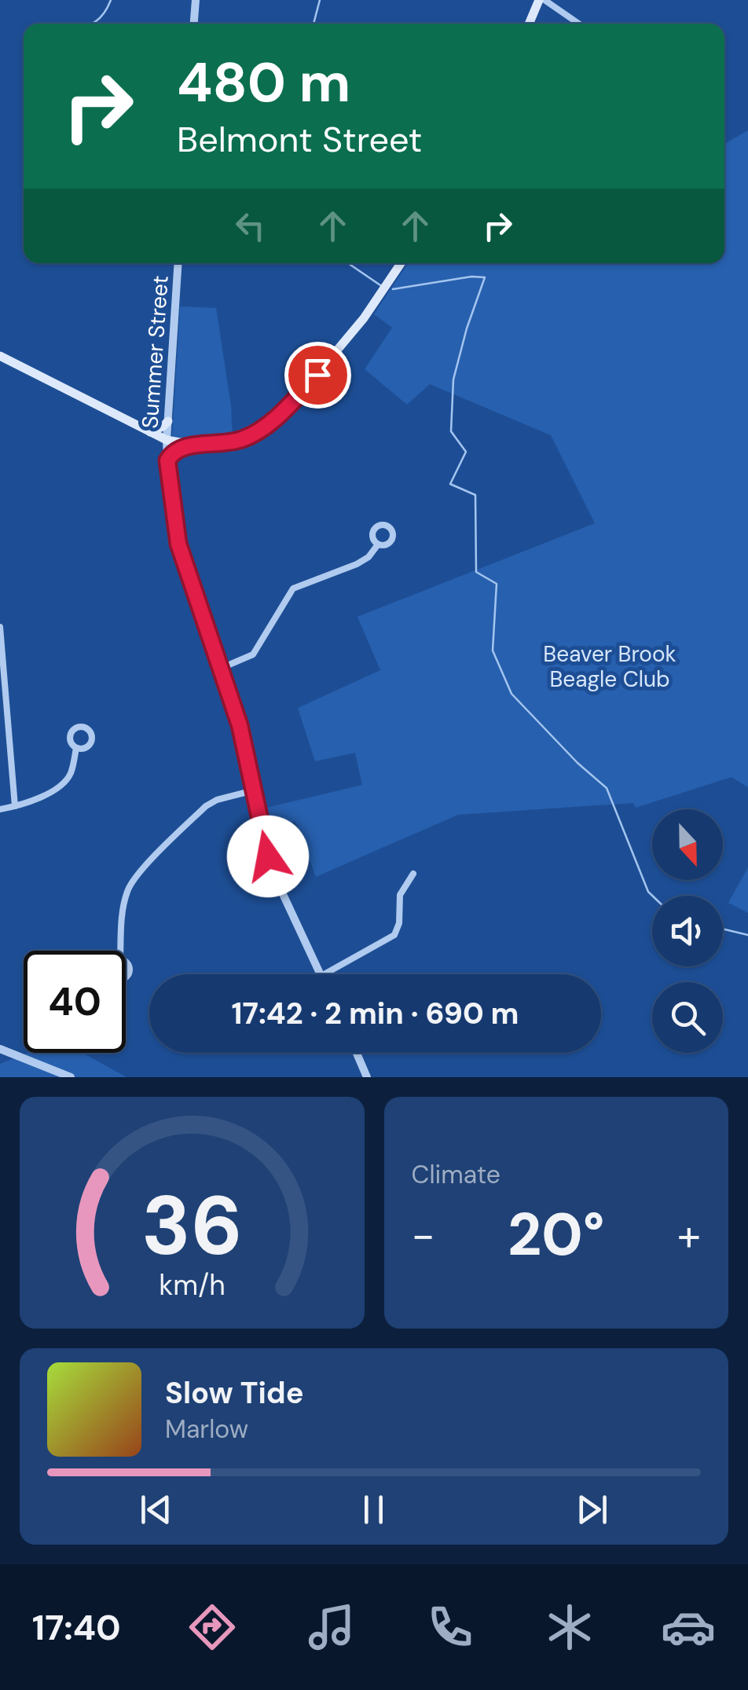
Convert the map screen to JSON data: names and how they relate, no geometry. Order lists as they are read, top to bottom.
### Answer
{
  "streets": {
    "street": ["Summer Street"]
  },
  "parks": ["Beaver Brook Beagle Club"],
  "north": "bottom",
  "page": {
    "turn": ["480 m", "Belmont Street"],
    "limit": "40",
    "trip": "17:42 · 2 min · 690 m",
    "tile": "Climate",
    "heat": ["−", "20°", "+"],
    "song": ["Slow Tide", "Marlow"],
    "tabs": "17:40",
    "gauge": ["36", "km/h"]
  }
}
